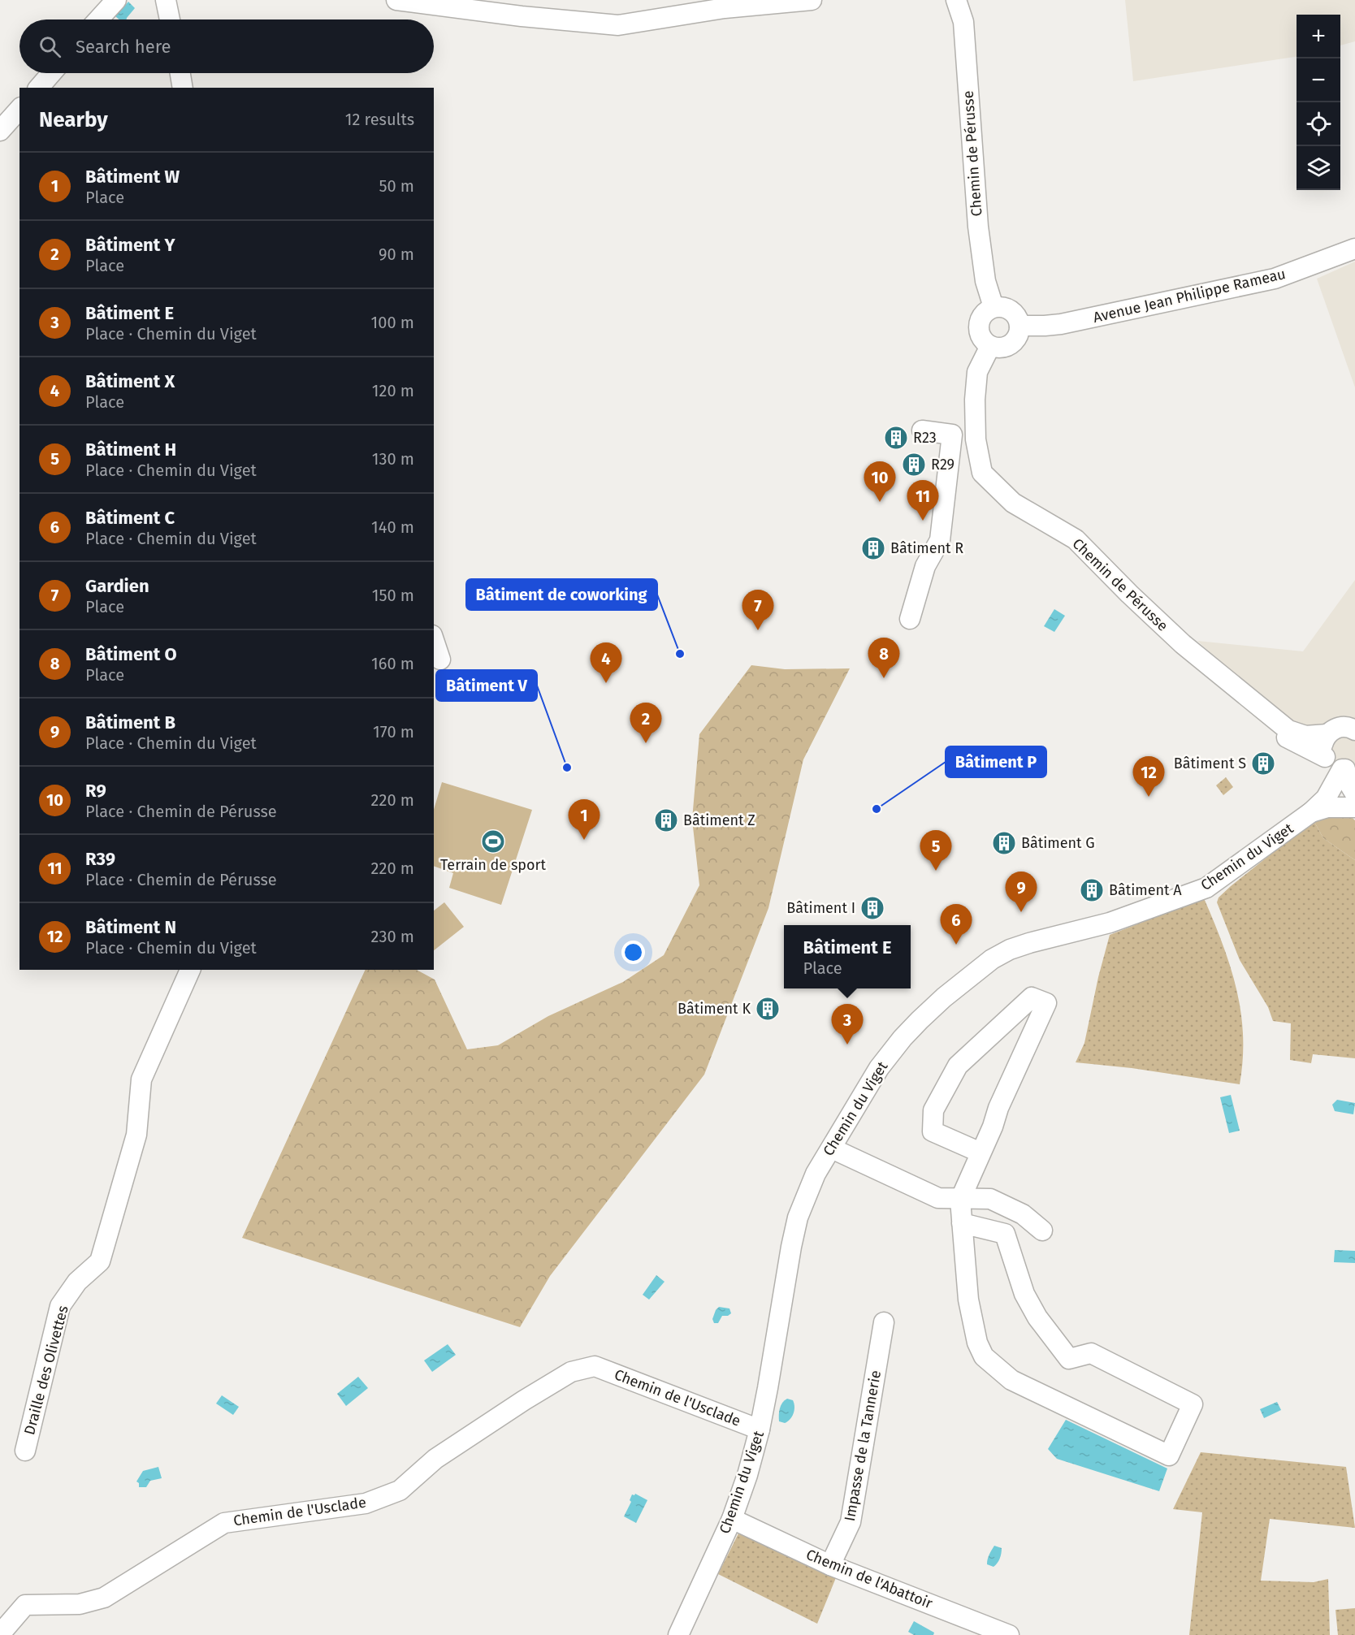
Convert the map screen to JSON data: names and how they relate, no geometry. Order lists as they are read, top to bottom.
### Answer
{
  "streets": {
    "street": [
      "Chemin de Pérusse",
      "Avenue Jean Philippe Rameau",
      "Chemin du Viget",
      "Draille des Olivettes",
      "Chemin de l'Usclade",
      "Impasse de la Tannerie",
      "Chemin de l'Abattoir"
    ]
  },
  "crossings": [
    ["Chemin de Pérusse", "Avenue Jean Philippe Rameau"],
    ["Chemin du Viget", "Chemin de l'Usclade"],
    ["Chemin du Viget", "Chemin de l'Abattoir"],
    ["Impasse de la Tannerie", "Chemin de l'Abattoir"]
  ],
  "places": {
    "building": [
      "R23",
      "R29",
      "Bâtiment R",
      "Bâtiment S",
      "Bâtiment Z",
      "Bâtiment G",
      "Bâtiment A",
      "Bâtiment I",
      "Bâtiment K"
    ],
    "other": ["Bâtiment de coworking", "Bâtiment V", "Bâtiment P"],
    "sports": ["Terrain de sport"]
  },
  "page": {
    "map_buttons": ["+", "−"],
    "search": "Search here",
    "heading": ["Nearby", "12 results"],
    "list": [
      {
        "mark": "1",
        "name": "Bâtiment W",
        "note": "Place",
        "value": "50 m"
      },
      {
        "mark": "2",
        "name": "Bâtiment Y",
        "note": "Place",
        "value": "90 m"
      },
      {
        "mark": "3",
        "name": "Bâtiment E",
        "note": "Place · Chemin du Viget",
        "value": "100 m"
      },
      {
        "mark": "4",
        "name": "Bâtiment X",
        "note": "Place",
        "value": "120 m"
      },
      {
        "mark": "5",
        "name": "Bâtiment H",
        "note": "Place · Chemin du Viget",
        "value": "130 m"
      },
      {
        "mark": "6",
        "name": "Bâtiment C",
        "note": "Place · Chemin du Viget",
        "value": "140 m"
      },
      {
        "mark": "7",
        "name": "Gardien",
        "note": "Place",
        "value": "150 m"
      },
      {
        "mark": "8",
        "name": "Bâtiment O",
        "note": "Place",
        "value": "160 m"
      },
      {
        "mark": "9",
        "name": "Bâtiment B",
        "note": "Place · Chemin du Viget",
        "value": "170 m"
      },
      {
        "mark": "10",
        "name": "R9",
        "note": "Place · Chemin de Pérusse",
        "value": "220 m"
      },
      {
        "mark": "11",
        "name": "R39",
        "note": "Place · Chemin de Pérusse",
        "value": "220 m"
      },
      {
        "mark": "12",
        "name": "Bâtiment N",
        "note": "Place · Chemin du Viget",
        "value": "230 m"
      }
    ],
    "pins": [
      "10",
      "11",
      "7",
      "8",
      "4",
      "2",
      "12",
      "1",
      "5",
      "9",
      "6",
      "3"
    ],
    "popup": ["Bâtiment E", "Place"]
  }
}
